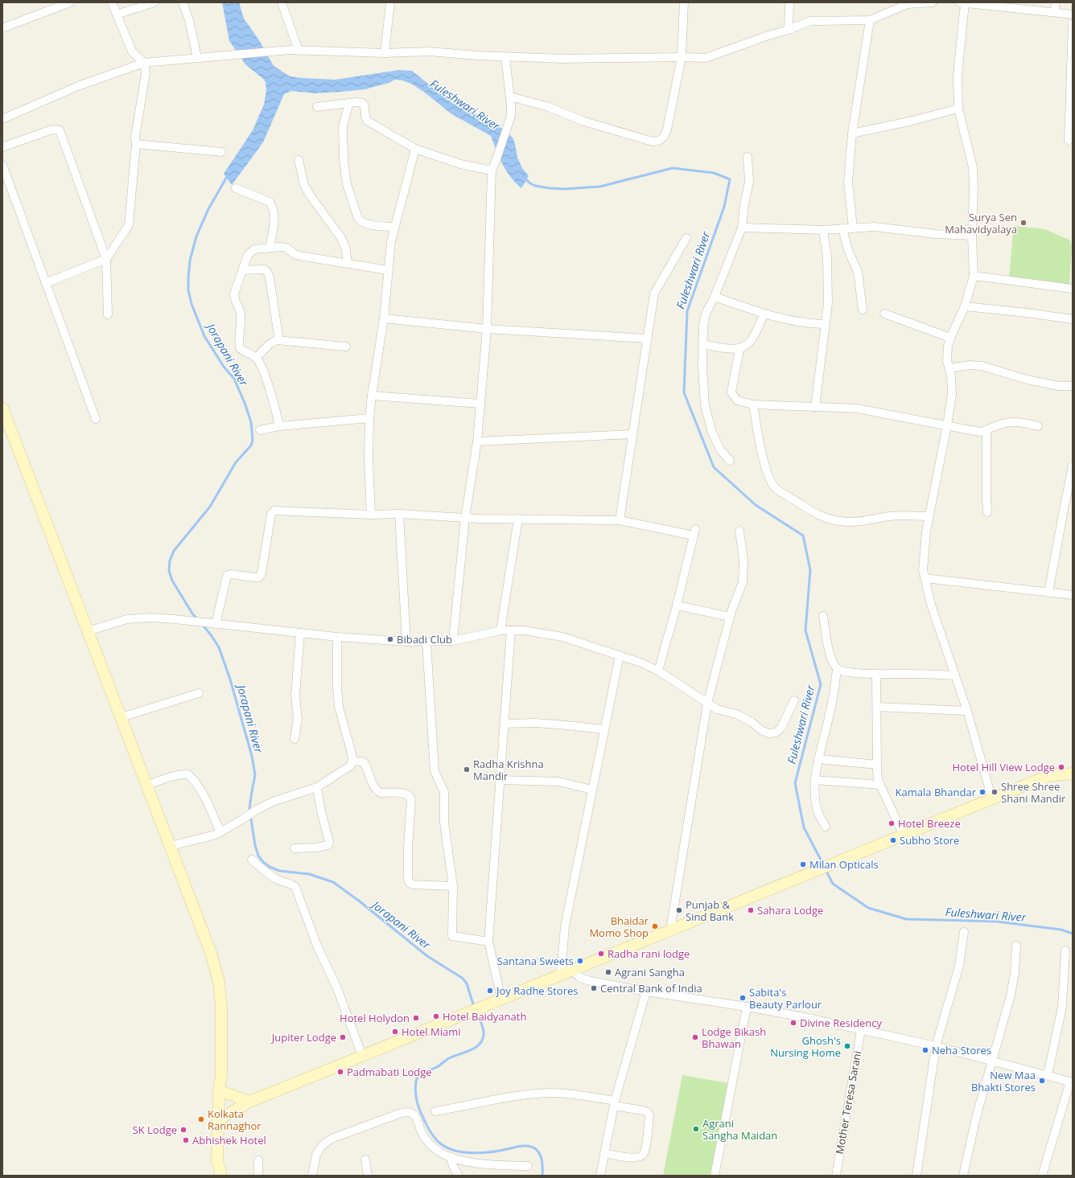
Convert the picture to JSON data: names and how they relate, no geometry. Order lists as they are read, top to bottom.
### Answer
{
  "streets": {
    "street": ["Mother Teresa Sarani"]
  },
  "water": ["Fuleshwari River", "Jorapani River"],
  "places": [
    "Surya Sen Mahavidyalaya",
    "Bibadi Club",
    "Hotel Hill View Lodge",
    "Radha Krishna Mandir",
    "Kamala Bhandar",
    "Shree Shree Shani Mandir",
    "Hotel Breeze",
    "Subho Store",
    "Milan Opticals",
    "Punjab & Sind Bank",
    "Sahara Lodge",
    "Bhaidar Momo Shop",
    "Radha rani lodge",
    "Santana Sweets",
    "Agrani Sangha",
    "Central Bank of India",
    "Joy Radhe Stores",
    "Sabita's Beauty Parlour",
    "Hotel Baidyanath",
    "Hotel Holydon",
    "Divine Residency",
    "Hotel Miami",
    "Jupiter Lodge",
    "Lodge Bikash Bhawan",
    "Ghosh's Nursing Home",
    "Neha Stores",
    "Padmabati Lodge",
    "New Maa Bhakti Stores",
    "Kolkata Rannaghor",
    "Agrani Sangha Maidan",
    "SK Lodge",
    "Abhishek Hotel"
  ]
}
